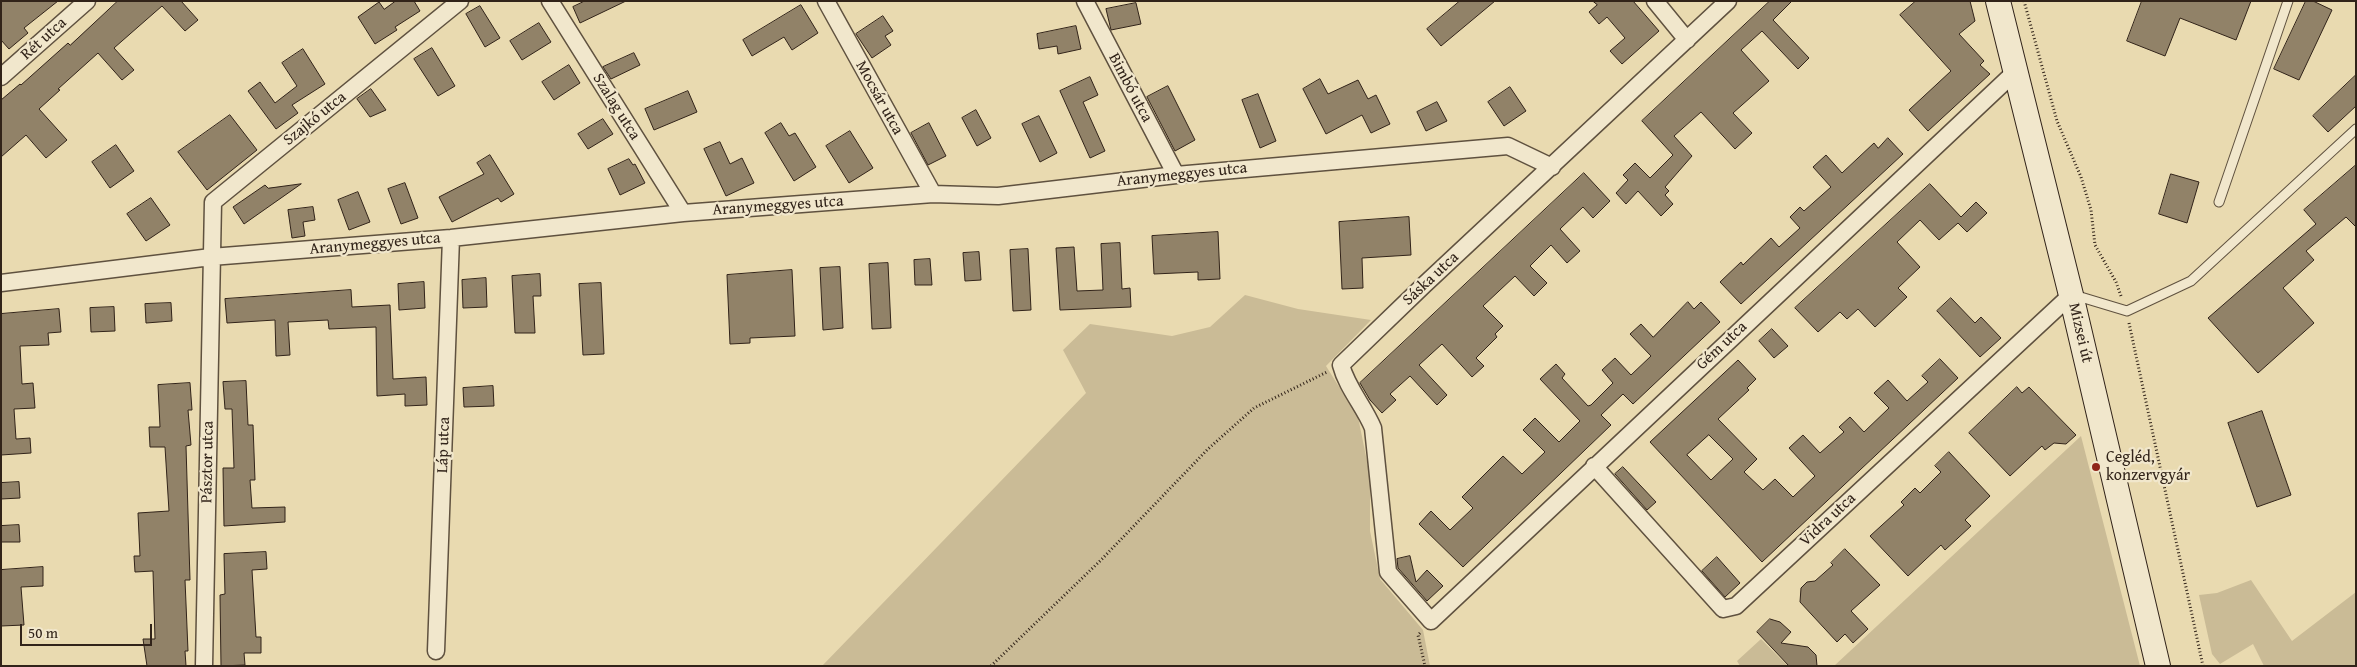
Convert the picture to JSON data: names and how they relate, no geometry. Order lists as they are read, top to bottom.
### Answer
{
  "streets": {
    "main road": ["Mizsei út"],
    "street": [
      "Rét utca",
      "Bimbó utca",
      "Mocsár utca",
      "Szalag utca",
      "Szajkó utca",
      "Aranymeggyes utca",
      "Sáska utca",
      "Gém utca",
      "Láp utca",
      "Pásztor utca",
      "Vidra utca"
    ]
  },
  "crossings": [
    ["Bimbó utca", "Aranymeggyes utca"],
    ["Mocsár utca", "Aranymeggyes utca"],
    ["Szalag utca", "Aranymeggyes utca"],
    ["Szajkó utca", "Aranymeggyes utca"],
    ["Szajkó utca", "Pásztor utca"],
    ["Aranymeggyes utca", "Sáska utca"],
    ["Aranymeggyes utca", "Láp utca"],
    ["Aranymeggyes utca", "Pásztor utca"],
    ["Mizsei út", "Gém utca"],
    ["Mizsei út", "Vidra utca"],
    ["Gém utca", "Vidra utca"]
  ],
  "places": ["Cegléd, konzervgyár"],
  "scale_bar": "50 m"
}
